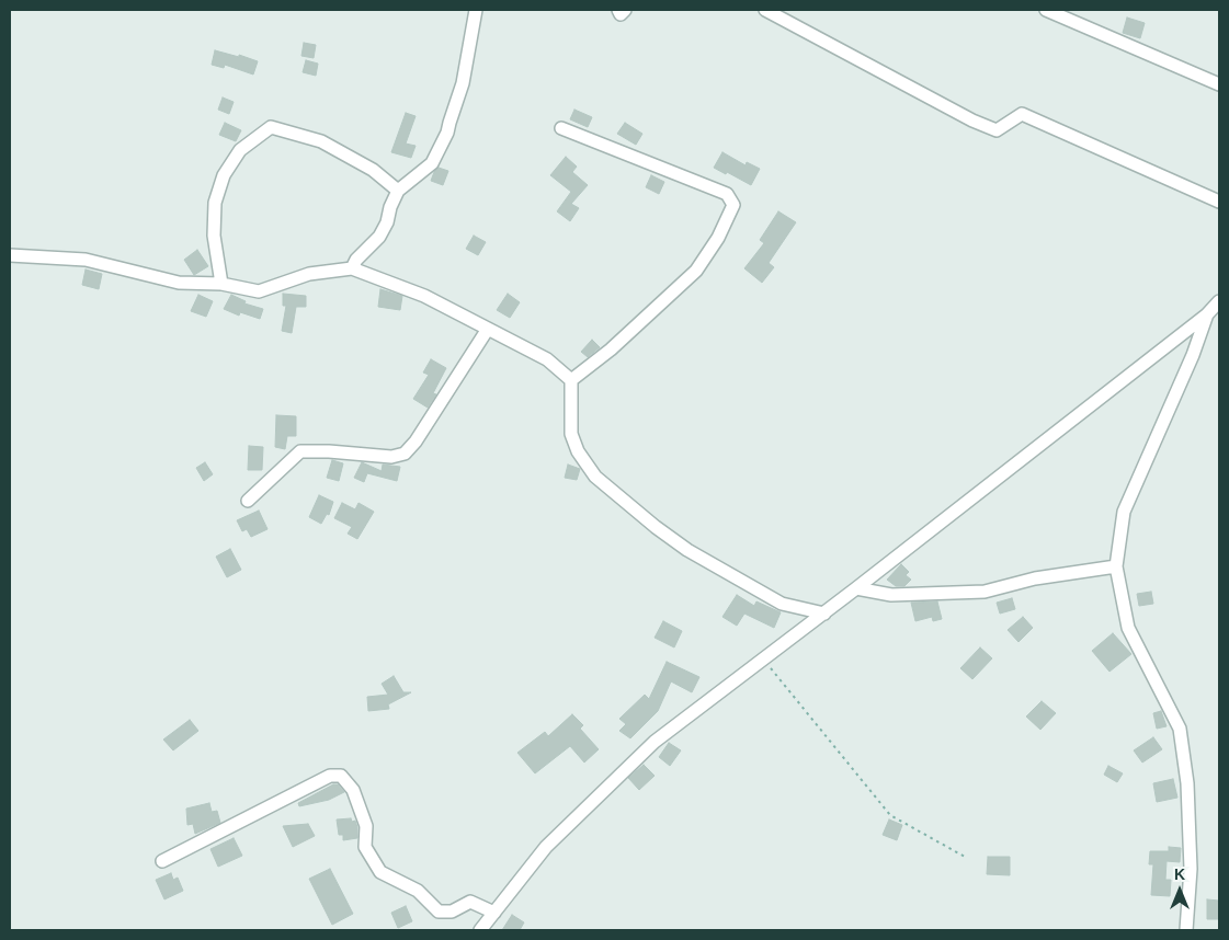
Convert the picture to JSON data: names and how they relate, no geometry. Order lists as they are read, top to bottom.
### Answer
{
  "north": "top"
}
